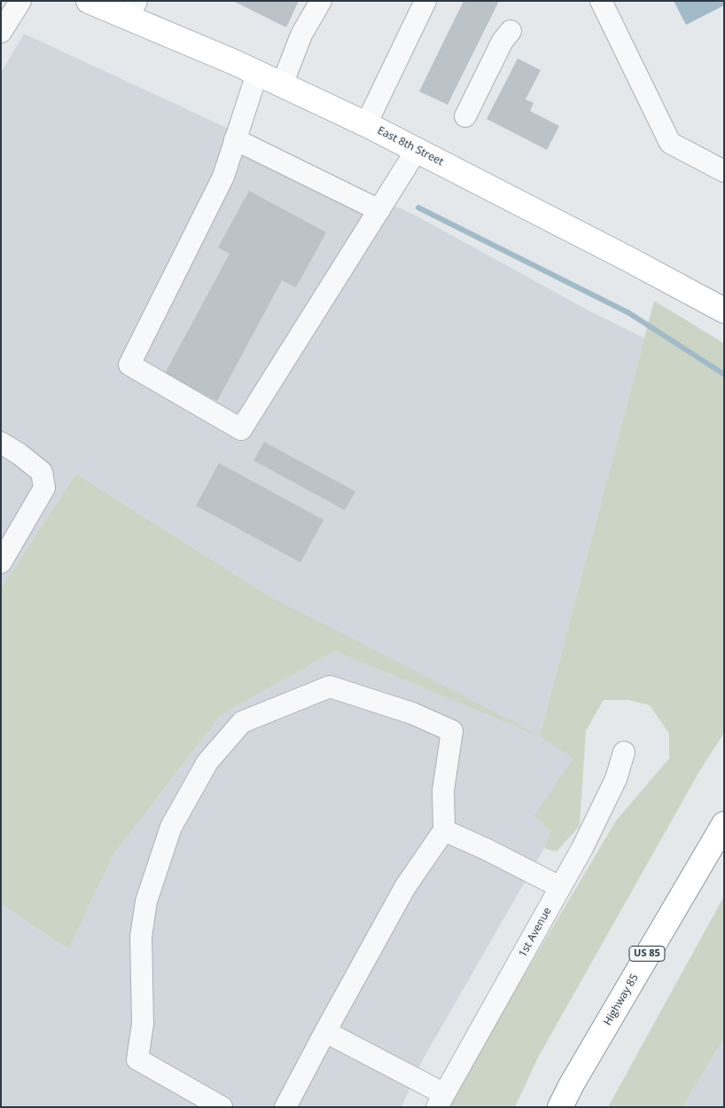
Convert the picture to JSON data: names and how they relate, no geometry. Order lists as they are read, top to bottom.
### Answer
{
  "streets": {
    "main road": ["East 8th Street", "US 85", "Highway 85"],
    "street": ["1st Avenue"]
  }
}
